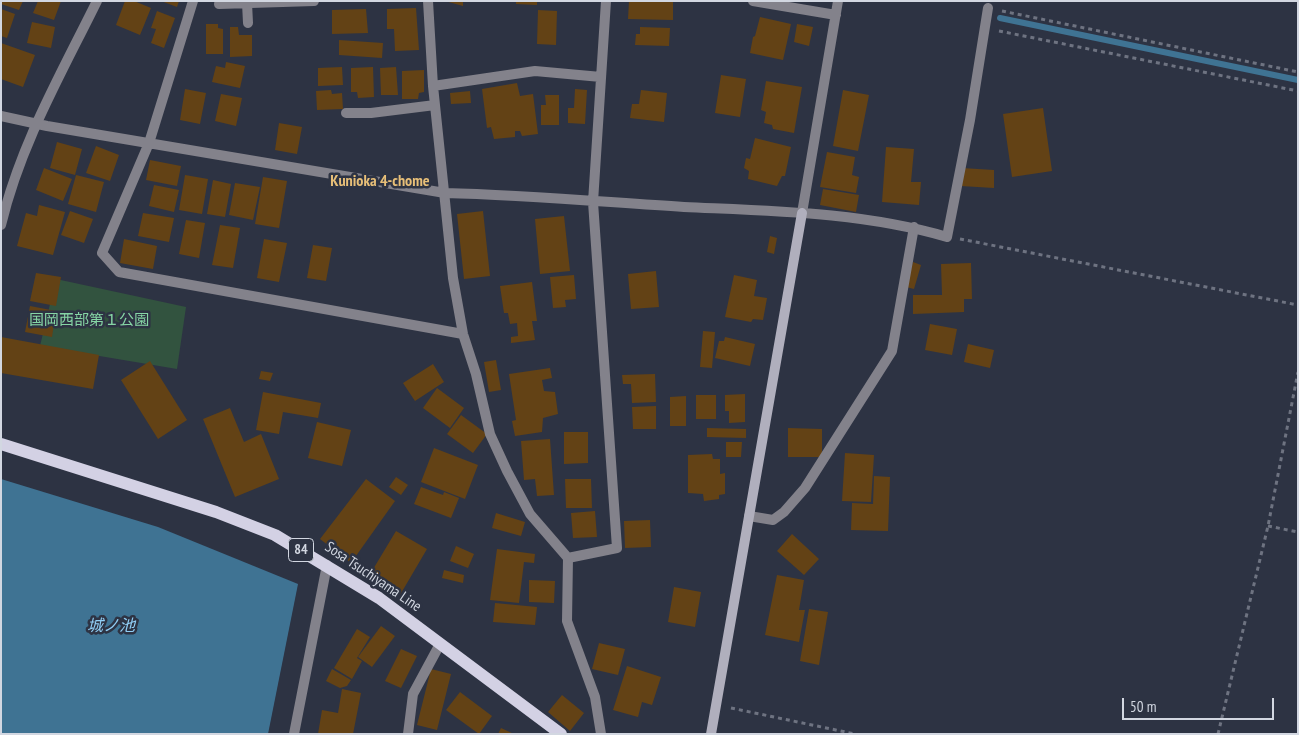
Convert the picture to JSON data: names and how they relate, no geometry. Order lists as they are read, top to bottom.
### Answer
{
  "streets": {
    "main road": ["84", "Sosa Tsuchiyama Line"]
  },
  "districts": ["Kunioka 4-chome"],
  "water": ["城ノ池"],
  "parks": ["国岡西部第１公園"],
  "scale_bar": "50 m"
}
